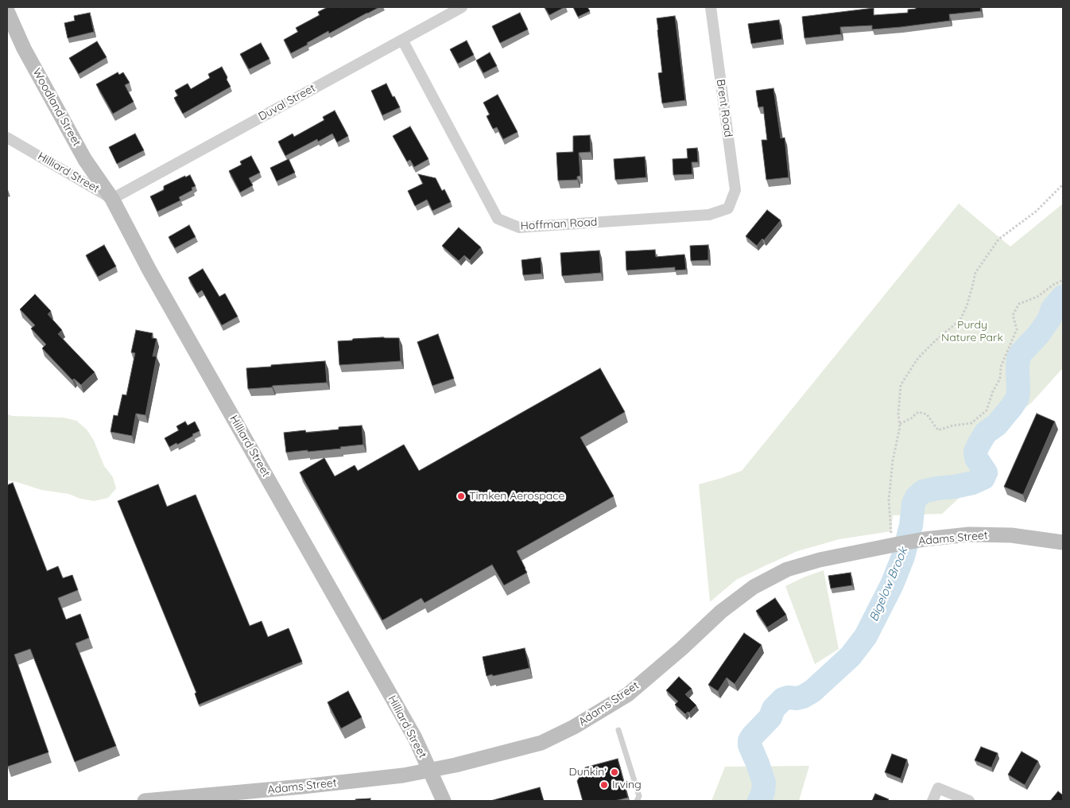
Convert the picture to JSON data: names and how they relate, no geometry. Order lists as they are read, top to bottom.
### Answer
{
  "streets": {
    "main road": ["Woodland Street", "Hilliard Street", "Adams Street"],
    "street": ["Duval Street", "Brent Road", "Hoffman Road"]
  },
  "crossings": [
    ["Duval Street", "Woodland Street"],
    ["Duval Street", "Hilliard Street"],
    ["Duval Street", "Hoffman Road"],
    ["Woodland Street", "Hilliard Street"],
    ["Brent Road", "Hoffman Road"],
    ["Hilliard Street", "Adams Street"]
  ],
  "water": ["Bigelow Brook"],
  "parks": ["Purdy Nature Park"],
  "places": ["Timken Aerospace", "Dunkin'", "Irving"]
}
